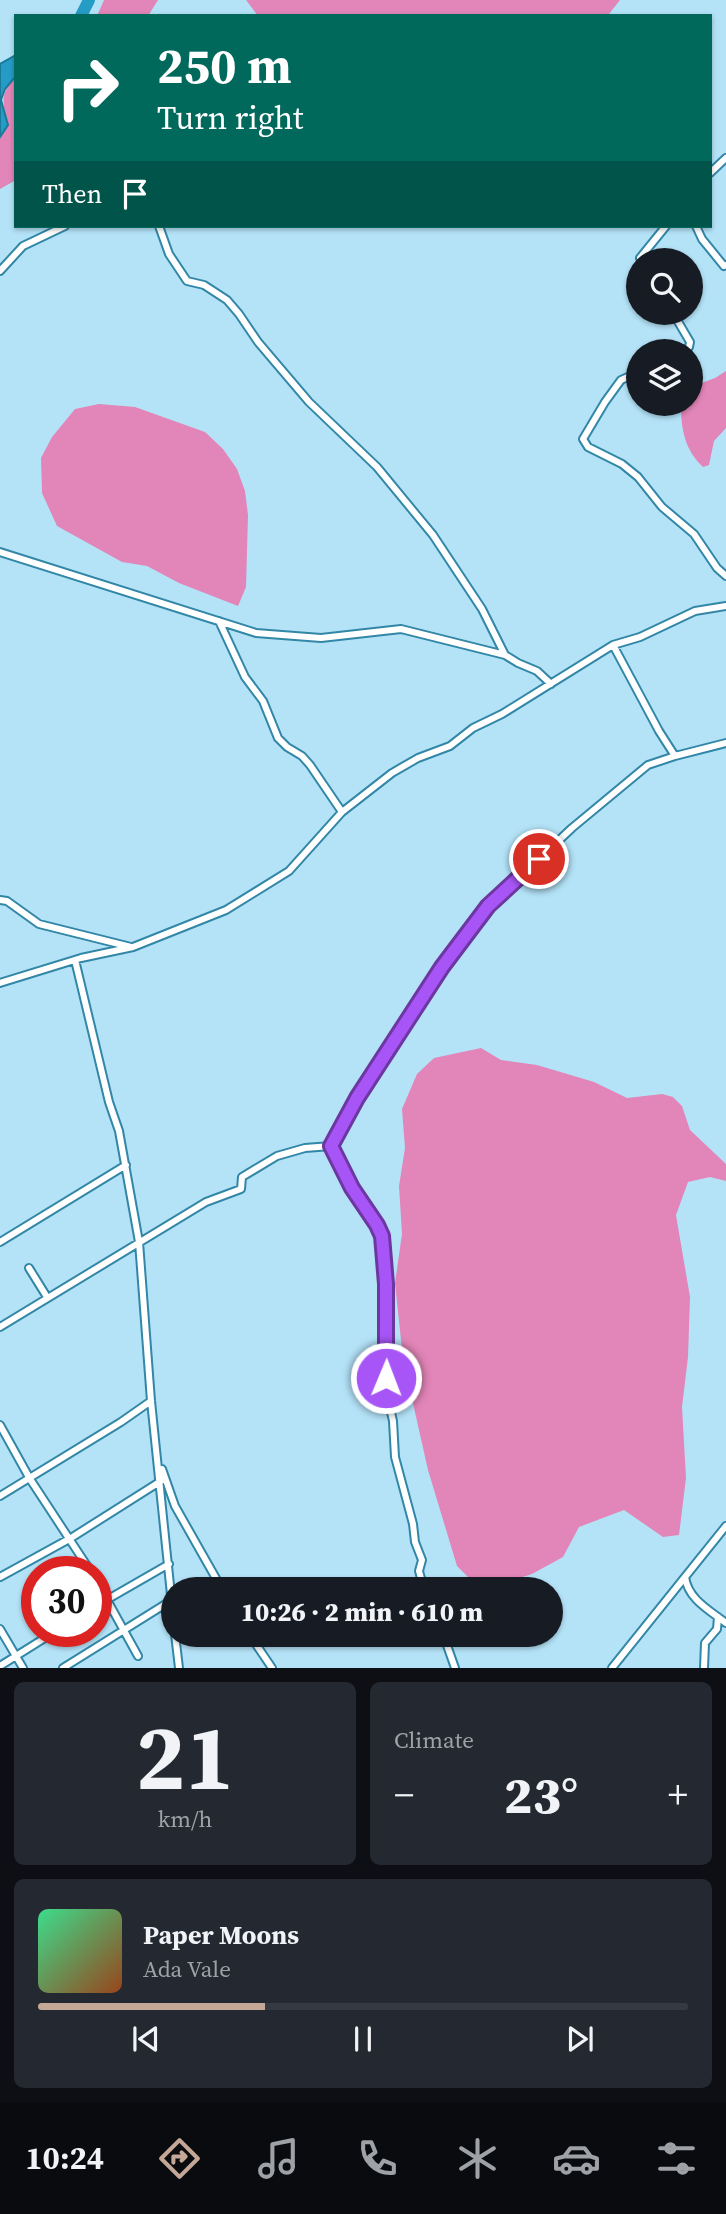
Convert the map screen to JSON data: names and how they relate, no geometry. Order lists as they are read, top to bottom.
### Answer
{
  "page": {
    "turn": ["250 m", "Turn right"],
    "then": "Then",
    "limit": "30",
    "trip": "10:26 · 2 min · 610 m",
    "tile": [
      ["21", "km/h"],
      "Climate"
    ],
    "heat": ["−", "23°", "+"],
    "song": ["Paper Moons", "Ada Vale"],
    "tabs": "10:24"
  }
}
